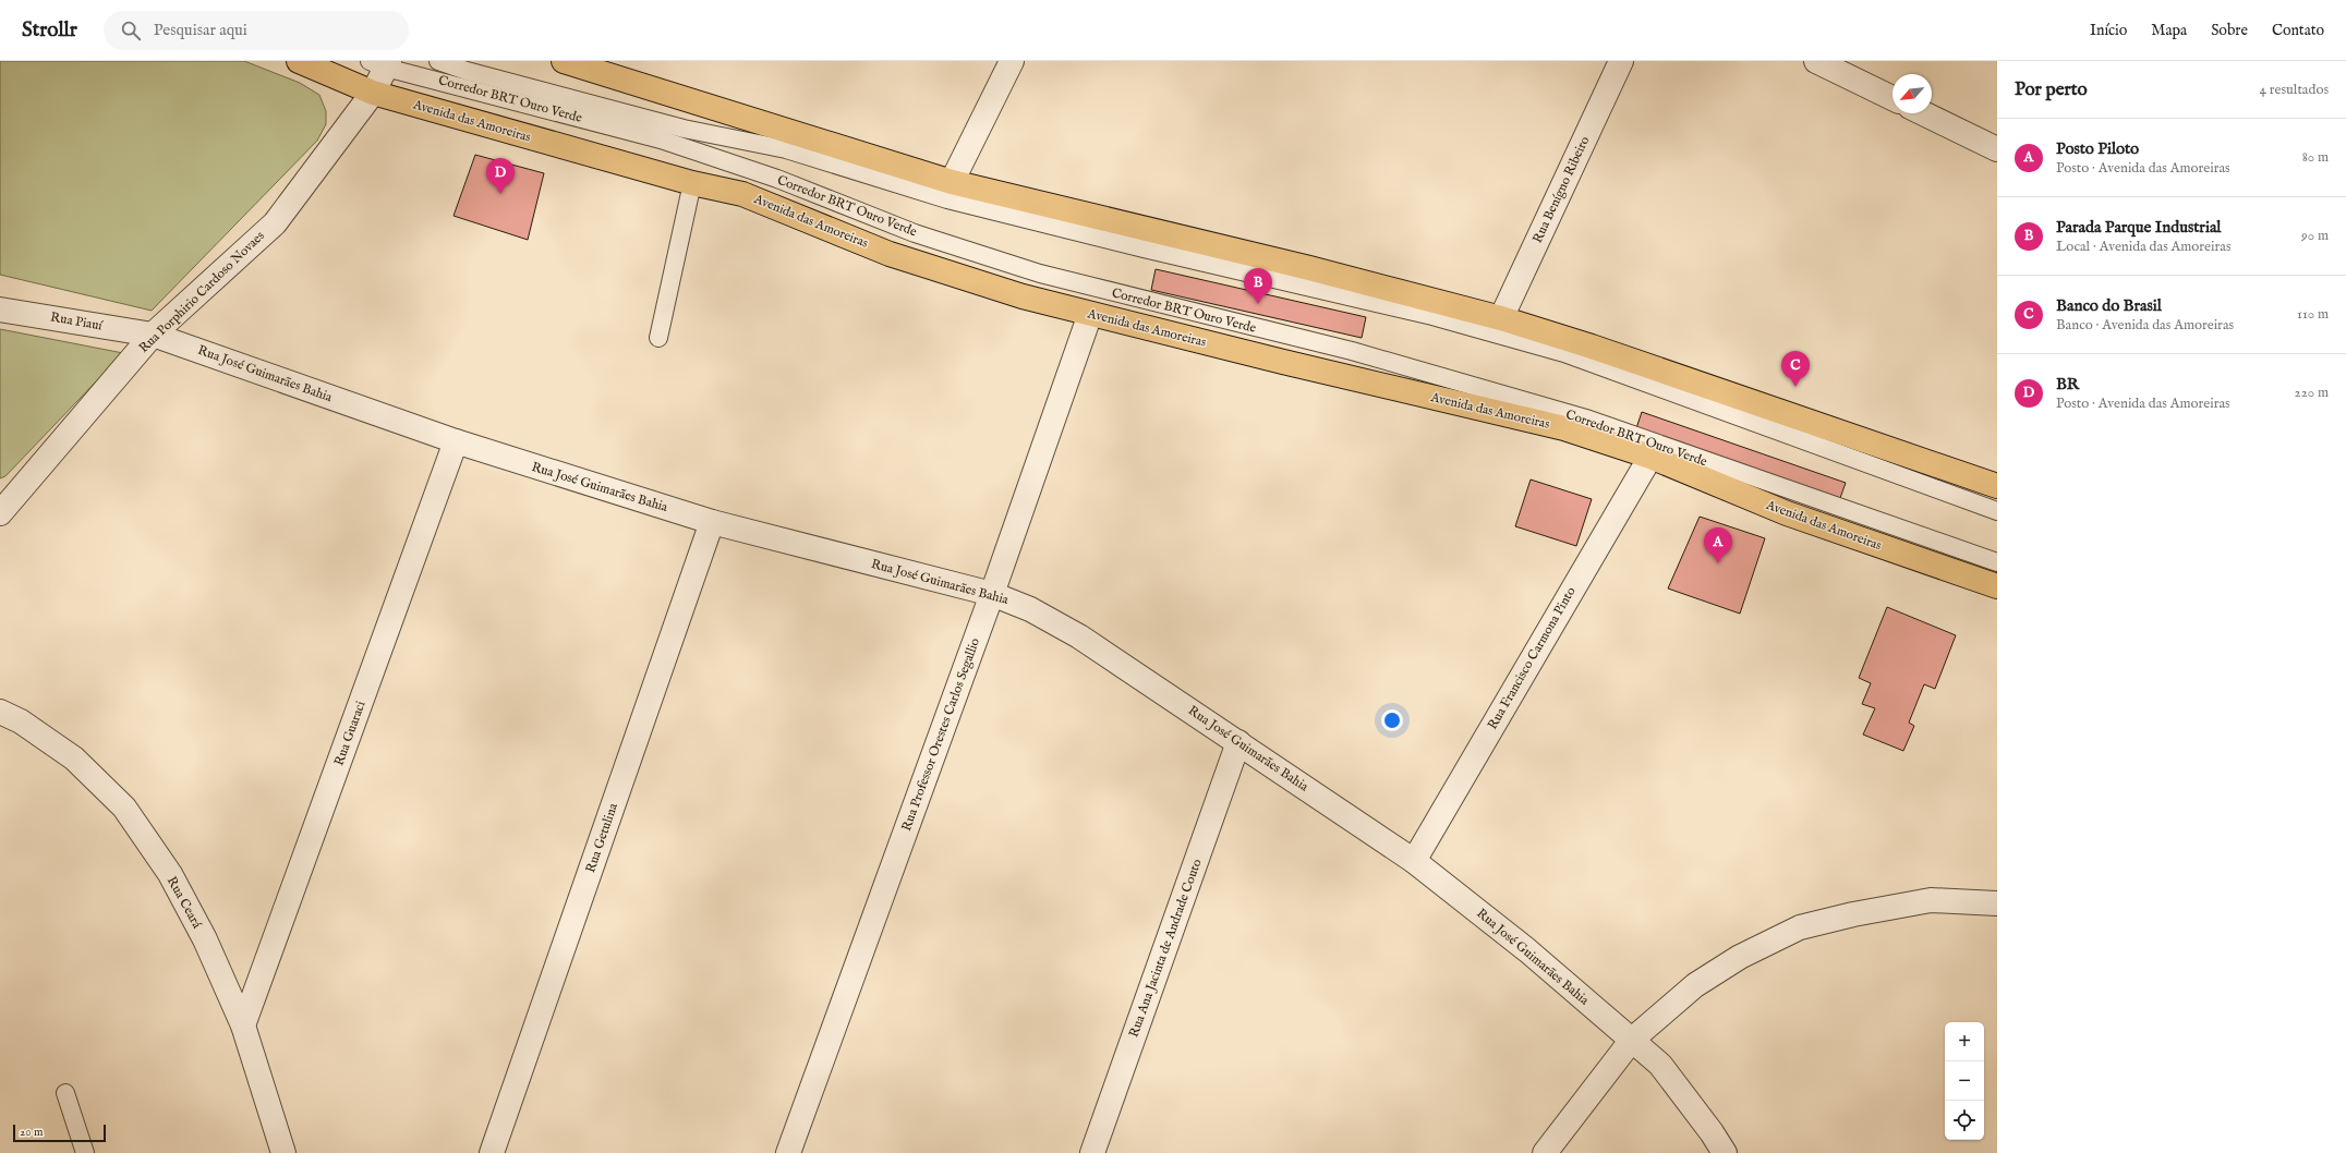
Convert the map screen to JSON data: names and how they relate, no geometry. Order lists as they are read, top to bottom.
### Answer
{
  "streets": {
    "main road": ["Avenida das Amoreiras"],
    "street": [
      "Rua Benígno Ribeiro",
      "Rua Porphirio Cardoso Novaes",
      "Rua Piauí",
      "Rua José Guimarães Bahia",
      "Rua Francisco Carmona Pinto",
      "Rua Guaraci",
      "Rua Professor Orestes Carlos Segallio",
      "Rua Getulina",
      "Rua Ceará",
      "Rua Ana Jacinta de Andrade Couto"
    ],
    "lane": ["Corredor BRT Ouro Verde"]
  },
  "crossings": [
    ["Corredor BRT Ouro Verde", "Rua Porphirio Cardoso Novaes"],
    ["Avenida das Amoreiras", "Rua Porphirio Cardoso Novaes"],
    ["Avenida das Amoreiras", "Rua Francisco Carmona Pinto"],
    ["Avenida das Amoreiras", "Rua Professor Orestes Carlos Segallio"],
    ["Rua Porphirio Cardoso Novaes", "Rua Piauí"],
    ["Rua Porphirio Cardoso Novaes", "Rua José Guimarães Bahia"],
    ["Rua Piauí", "Rua José Guimarães Bahia"],
    ["Rua José Guimarães Bahia", "Rua Francisco Carmona Pinto"],
    ["Rua José Guimarães Bahia", "Rua Guaraci"],
    ["Rua José Guimarães Bahia", "Rua Professor Orestes Carlos Segallio"],
    ["Rua José Guimarães Bahia", "Rua Getulina"],
    ["Rua José Guimarães Bahia", "Rua Ana Jacinta de Andrade Couto"],
    ["Rua Guaraci", "Rua Ceará"]
  ],
  "scale_bar": "20 m",
  "north": "bottom left",
  "page": {
    "header": "Strollr",
    "search": "Pesquisar aqui",
    "nav": [
      "Início",
      "Mapa",
      "Sobre",
      "Contato"
    ],
    "heading": ["Por perto", "4 resultados"],
    "list": [
      {
        "mark": "A",
        "name": "Posto Piloto",
        "note": "Posto · Avenida das Amoreiras",
        "value": "80 m"
      },
      {
        "mark": "B",
        "name": "Parada Parque Industrial",
        "note": "Local · Avenida das Amoreiras",
        "value": "90 m"
      },
      {
        "mark": "C",
        "name": "Banco do Brasil",
        "note": "Banco · Avenida das Amoreiras",
        "value": "110 m"
      },
      {
        "mark": "D",
        "name": "BR",
        "note": "Posto · Avenida das Amoreiras",
        "value": "220 m"
      }
    ],
    "pins": [
      "D",
      "B",
      "C",
      "A"
    ],
    "map_buttons": ["+", "−"],
    "scale": "20 m"
  }
}
